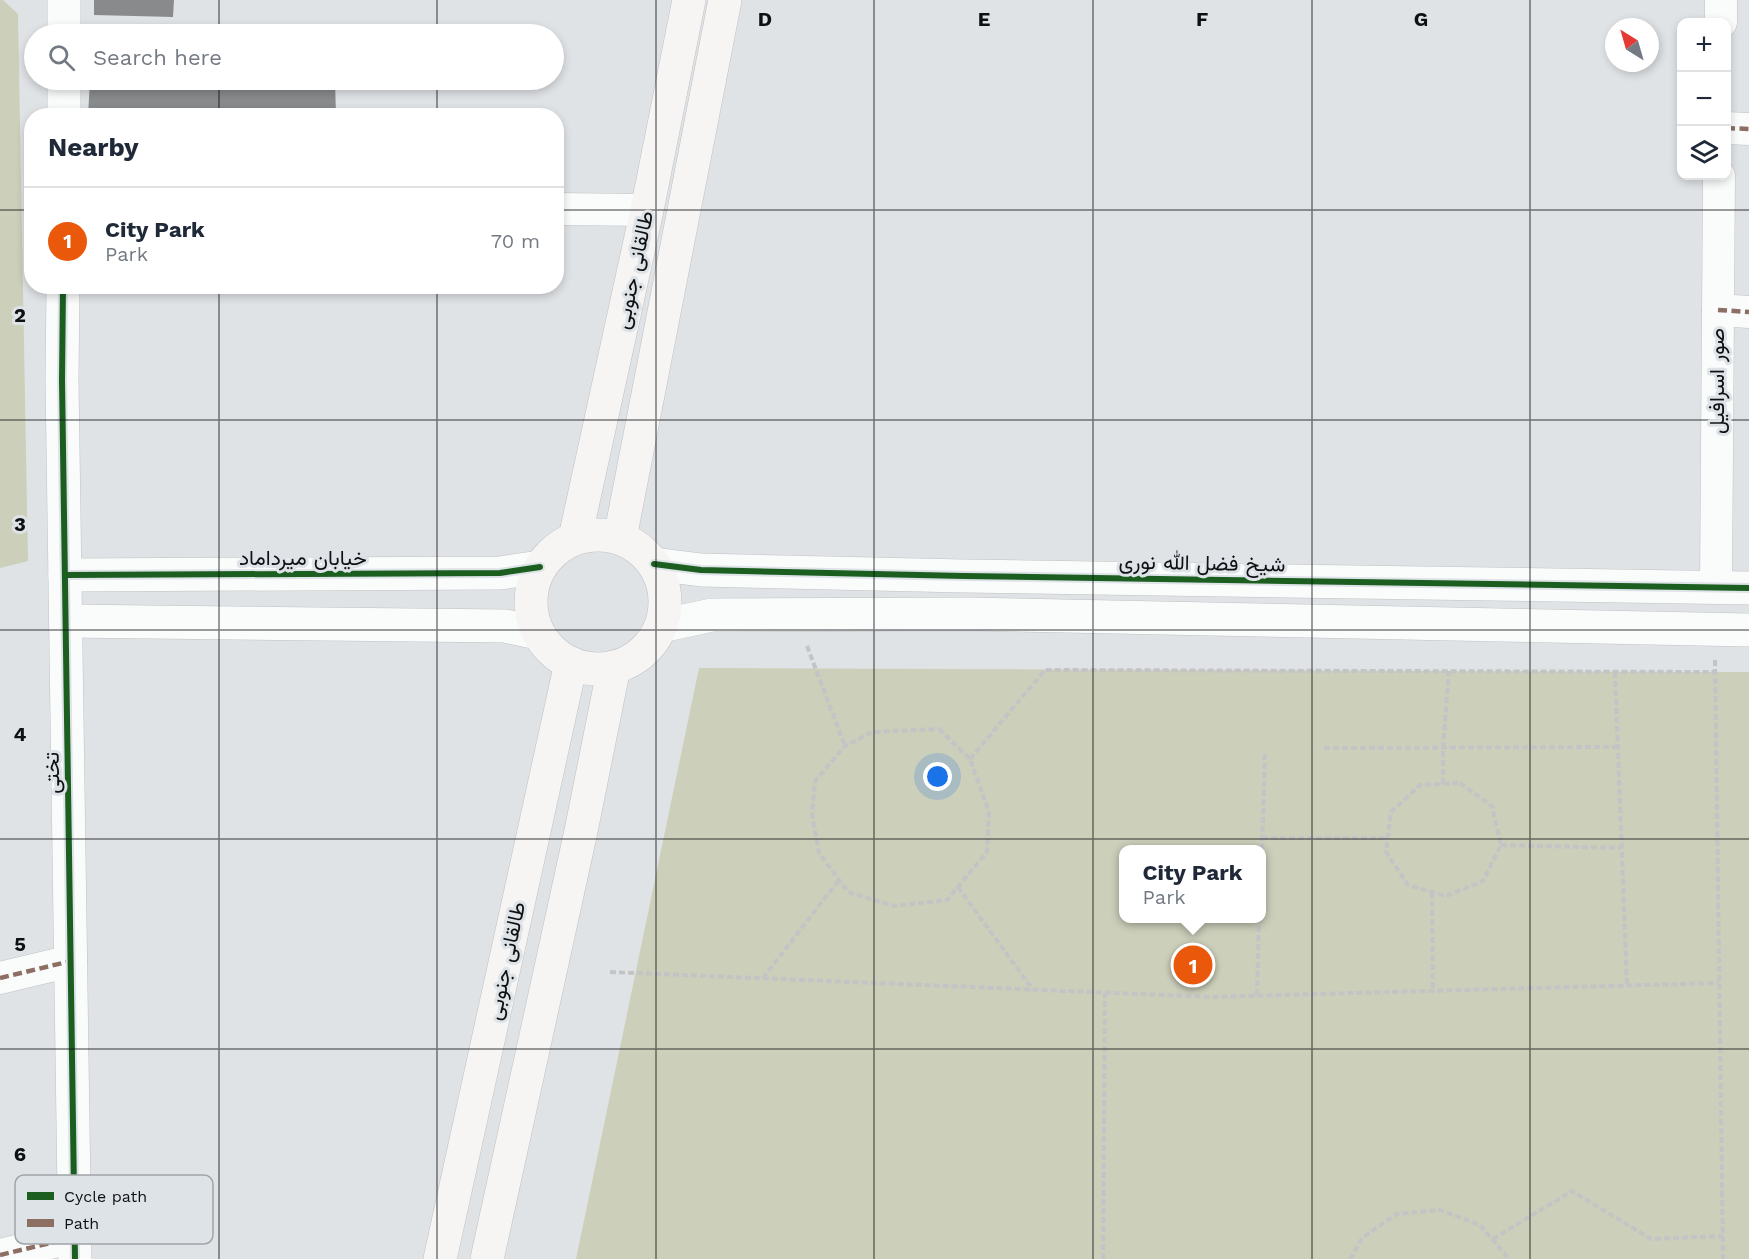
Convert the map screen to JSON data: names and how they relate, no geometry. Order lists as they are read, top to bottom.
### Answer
{
  "streets": {
    "main road": ["طالقانی جنوبی"],
    "street": [
      "صور اسرافیل",
      "خیابان میرداماد",
      "شیخ فضل الله نوری",
      "تختی"
    ]
  },
  "crossings": [
    ["طالقانی جنوبی", "خیابان میرداماد"],
    ["طالقانی جنوبی", "شیخ فضل الله نوری"],
    ["صور اسرافیل", "شیخ فضل الله نوری"],
    ["خیابان میرداماد", "شیخ فضل الله نوری"],
    ["خیابان میرداماد", "تختی"]
  ],
  "legend": ["Cycle path", "Path"],
  "north": "top left",
  "page": {
    "map_buttons": ["+", "−"],
    "search": "Search here",
    "heading": "Nearby",
    "list": [
      {
        "mark": "1",
        "name": "City Park",
        "note": "Park",
        "value": "70 m"
      }
    ],
    "popup": ["City Park", "Park"],
    "pins": "1"
  },
  "grid": {
    "columns": [
      "D",
      "E",
      "F",
      "G"
    ],
    "rows": [
      "2",
      "3",
      "4",
      "5",
      "6"
    ]
  }
}
